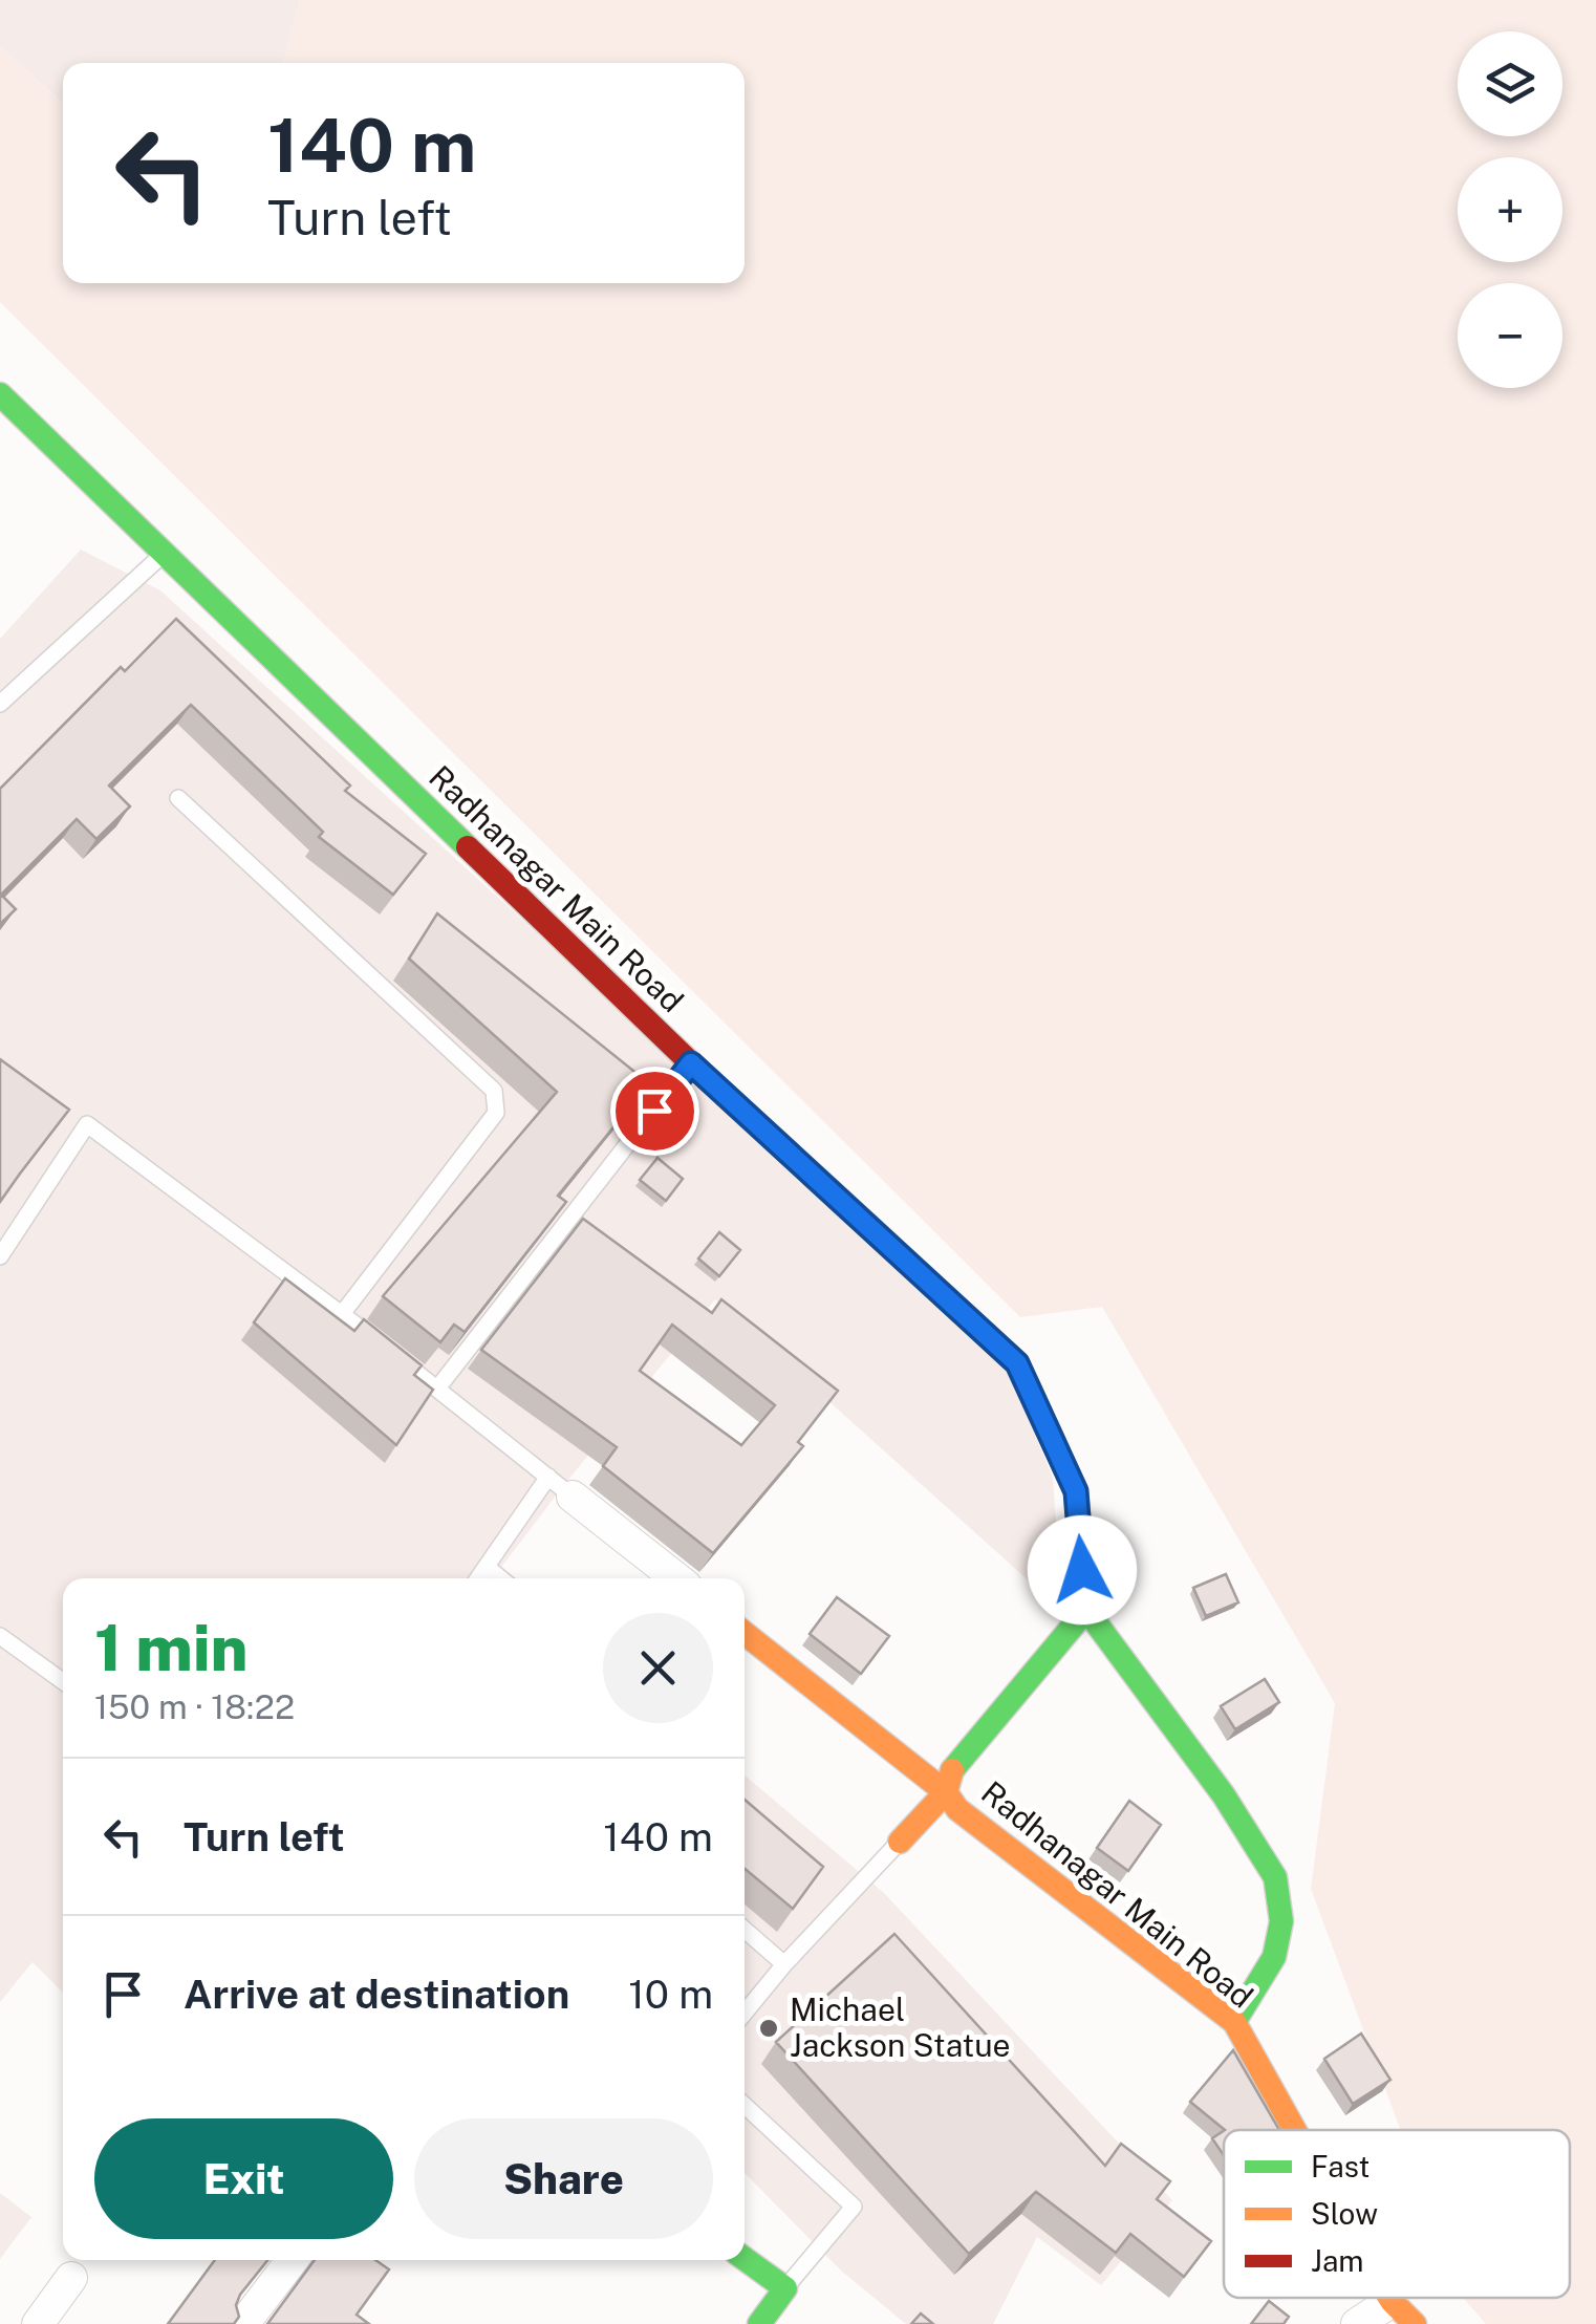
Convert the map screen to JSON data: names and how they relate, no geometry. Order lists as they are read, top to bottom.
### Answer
{
  "streets": {
    "street": ["Radhanagar Main Road"]
  },
  "places": ["Michael Jackson Statue"],
  "legend": ["Fast", "Slow", "Jam"],
  "page": {
    "map_buttons": ["+", "−"],
    "turn": ["140 m", "Turn left"],
    "heading": ["1 min", "150 m · 18:22"],
    "list": [
      {
        "name": "Turn left",
        "value": "140 m"
      },
      {
        "name": "Arrive at destination",
        "value": "10 m"
      }
    ],
    "buttons": ["Exit", "Share"]
  }
}
